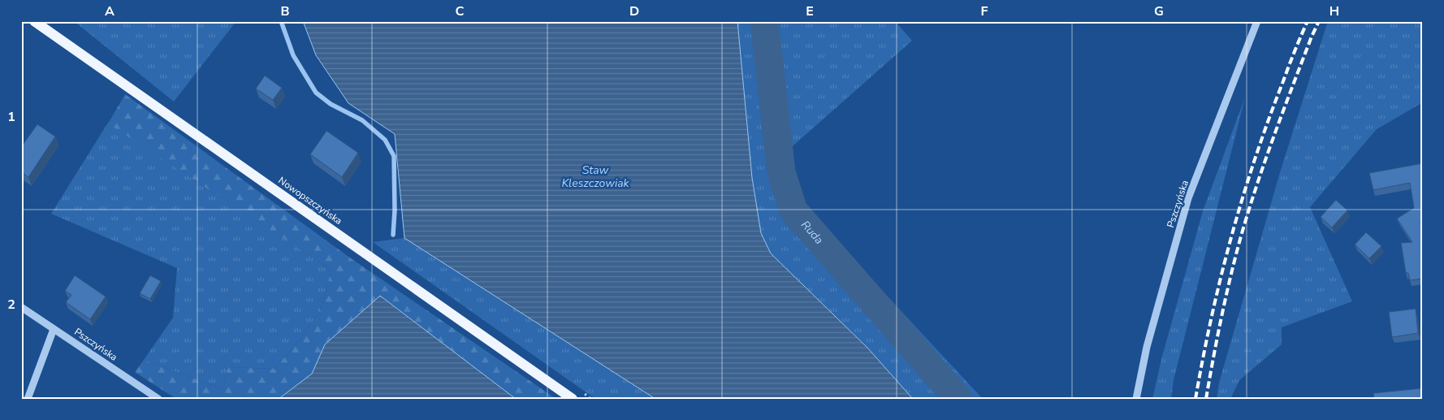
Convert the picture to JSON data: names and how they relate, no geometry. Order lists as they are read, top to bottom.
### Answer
{
  "streets": {
    "main road": ["Nowopszczyńska"],
    "street": ["Pszczyńska"]
  },
  "water": ["Staw Kleszczowiak", "Ruda"],
  "grid": {
    "columns": [
      "A",
      "B",
      "C",
      "D",
      "E",
      "F",
      "G",
      "H"
    ],
    "rows": ["1", "2"]
  }
}
